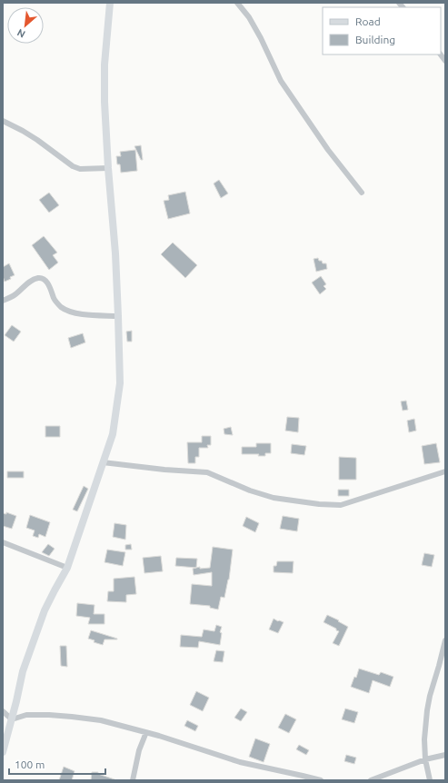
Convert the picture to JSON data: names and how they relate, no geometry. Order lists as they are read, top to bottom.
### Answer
{
  "legend": ["Road", "Building"],
  "scale_bar": "100 m",
  "north": "bottom left"
}
